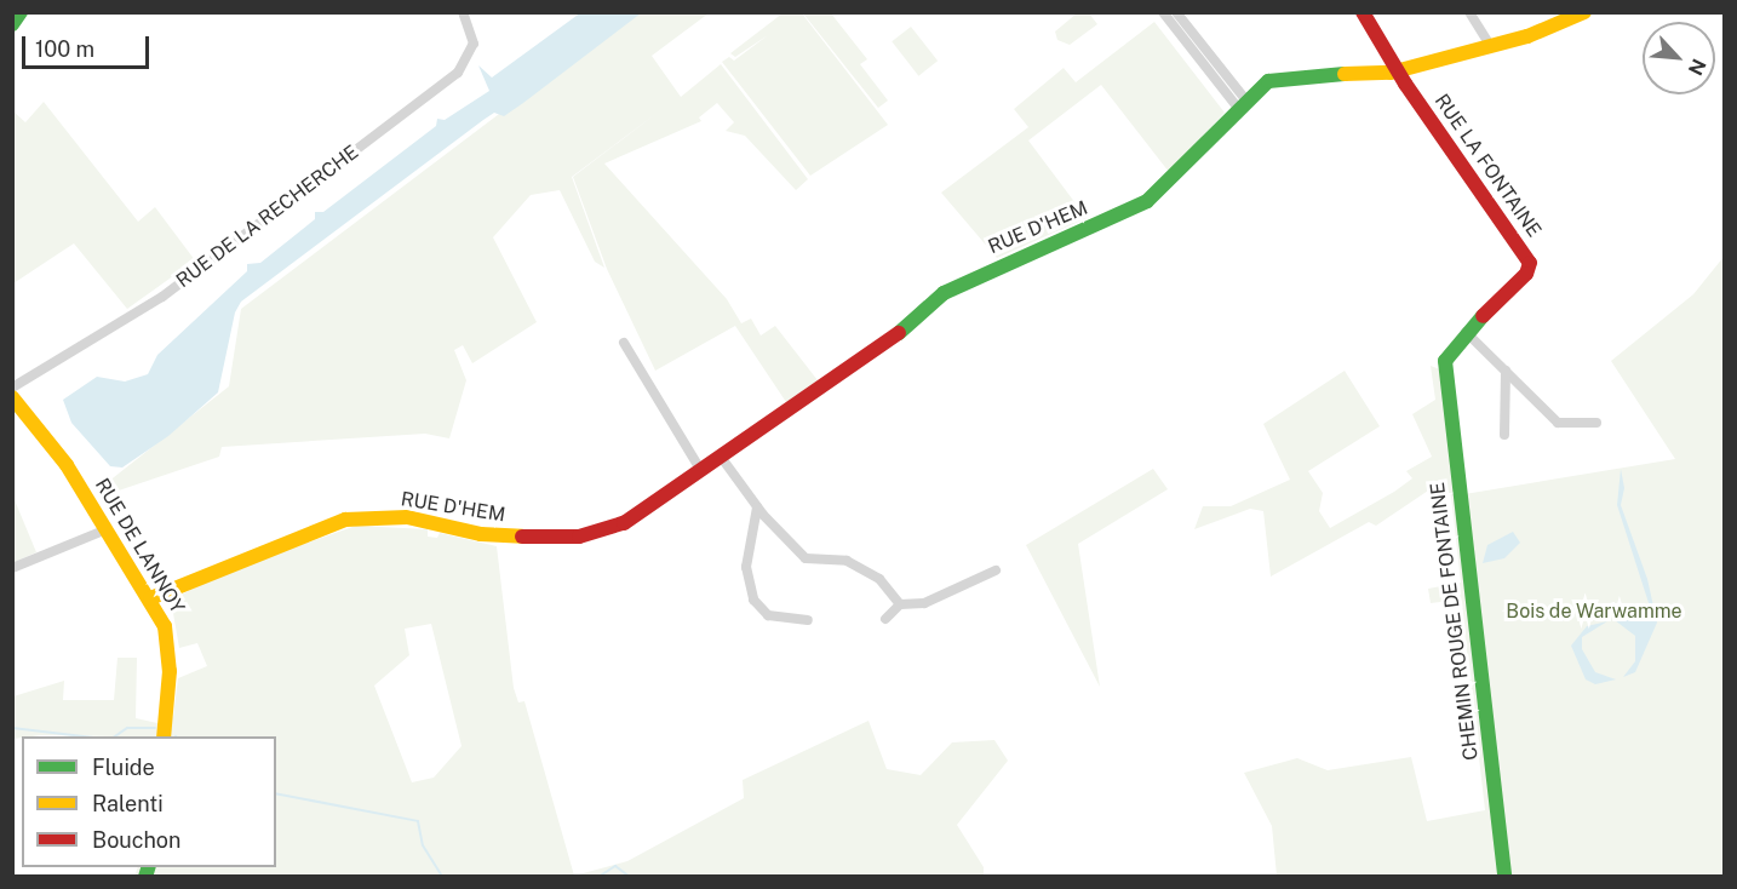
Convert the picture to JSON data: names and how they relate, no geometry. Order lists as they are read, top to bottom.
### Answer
{
  "streets": {
    "main road": [
      "RUE LA FONTAINE",
      "RUE D'HEM",
      "RUE DE LANNOY",
      "CHEMIN ROUGE DE FONTAINE"
    ],
    "street": ["RUE DE LA RECHERCHE"]
  },
  "crossings": [
    ["RUE LA FONTAINE", "RUE D'HEM"],
    ["RUE LA FONTAINE", "CHEMIN ROUGE DE FONTAINE"],
    ["RUE D'HEM", "RUE DE LANNOY"]
  ],
  "parks": ["Bois de Warwamme"],
  "legend": ["Fluide", "Ralenti", "Bouchon"],
  "scale_bar": "100 m",
  "north": "bottom right"
}
